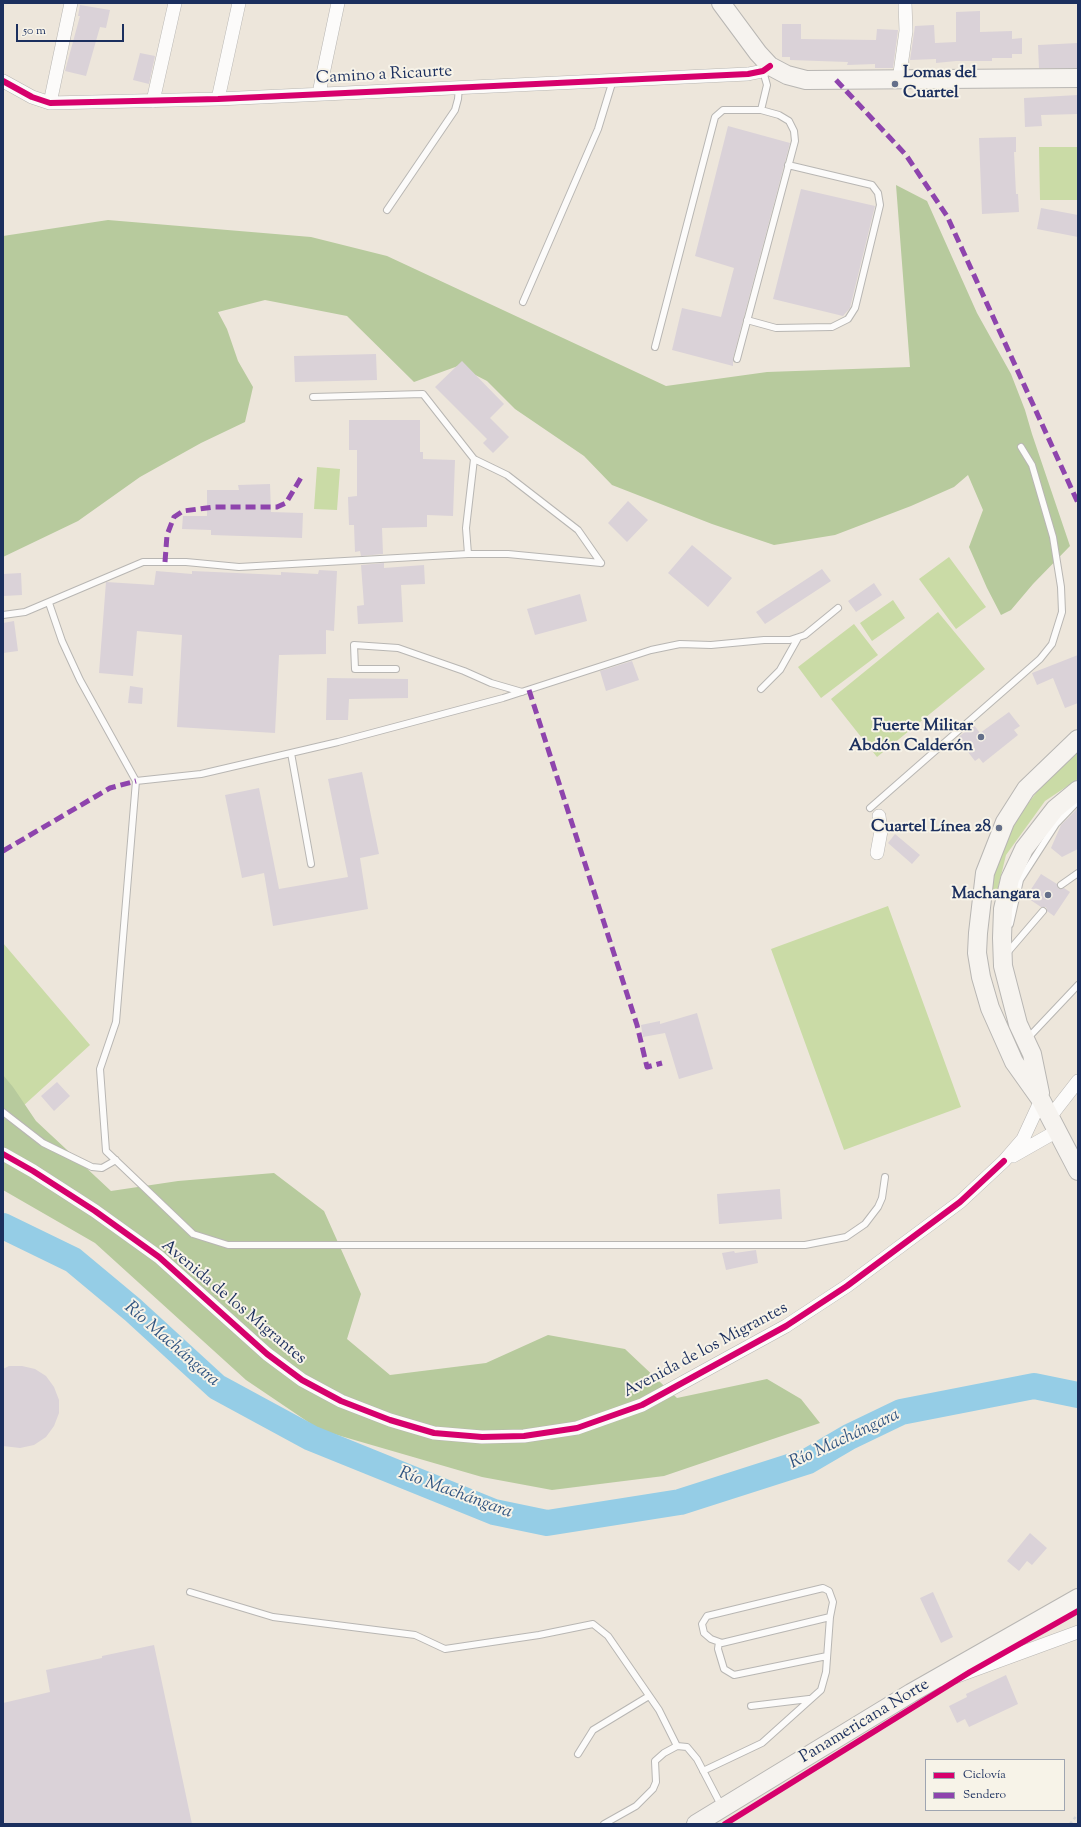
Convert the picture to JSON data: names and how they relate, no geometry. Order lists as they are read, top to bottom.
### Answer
{
  "streets": {
    "main road": ["Panamericana Norte"],
    "street": ["Camino a Ricaurte", "Avenida de los Migrantes"]
  },
  "water": ["Río Machángara"],
  "places": [
    "Lomas del Cuartel",
    "Fuerte Militar Abdón Calderón",
    "Cuartel Línea 28",
    "Machangara"
  ],
  "legend": ["Ciclovía", "Sendero"],
  "scale_bar": "50 m"
}
